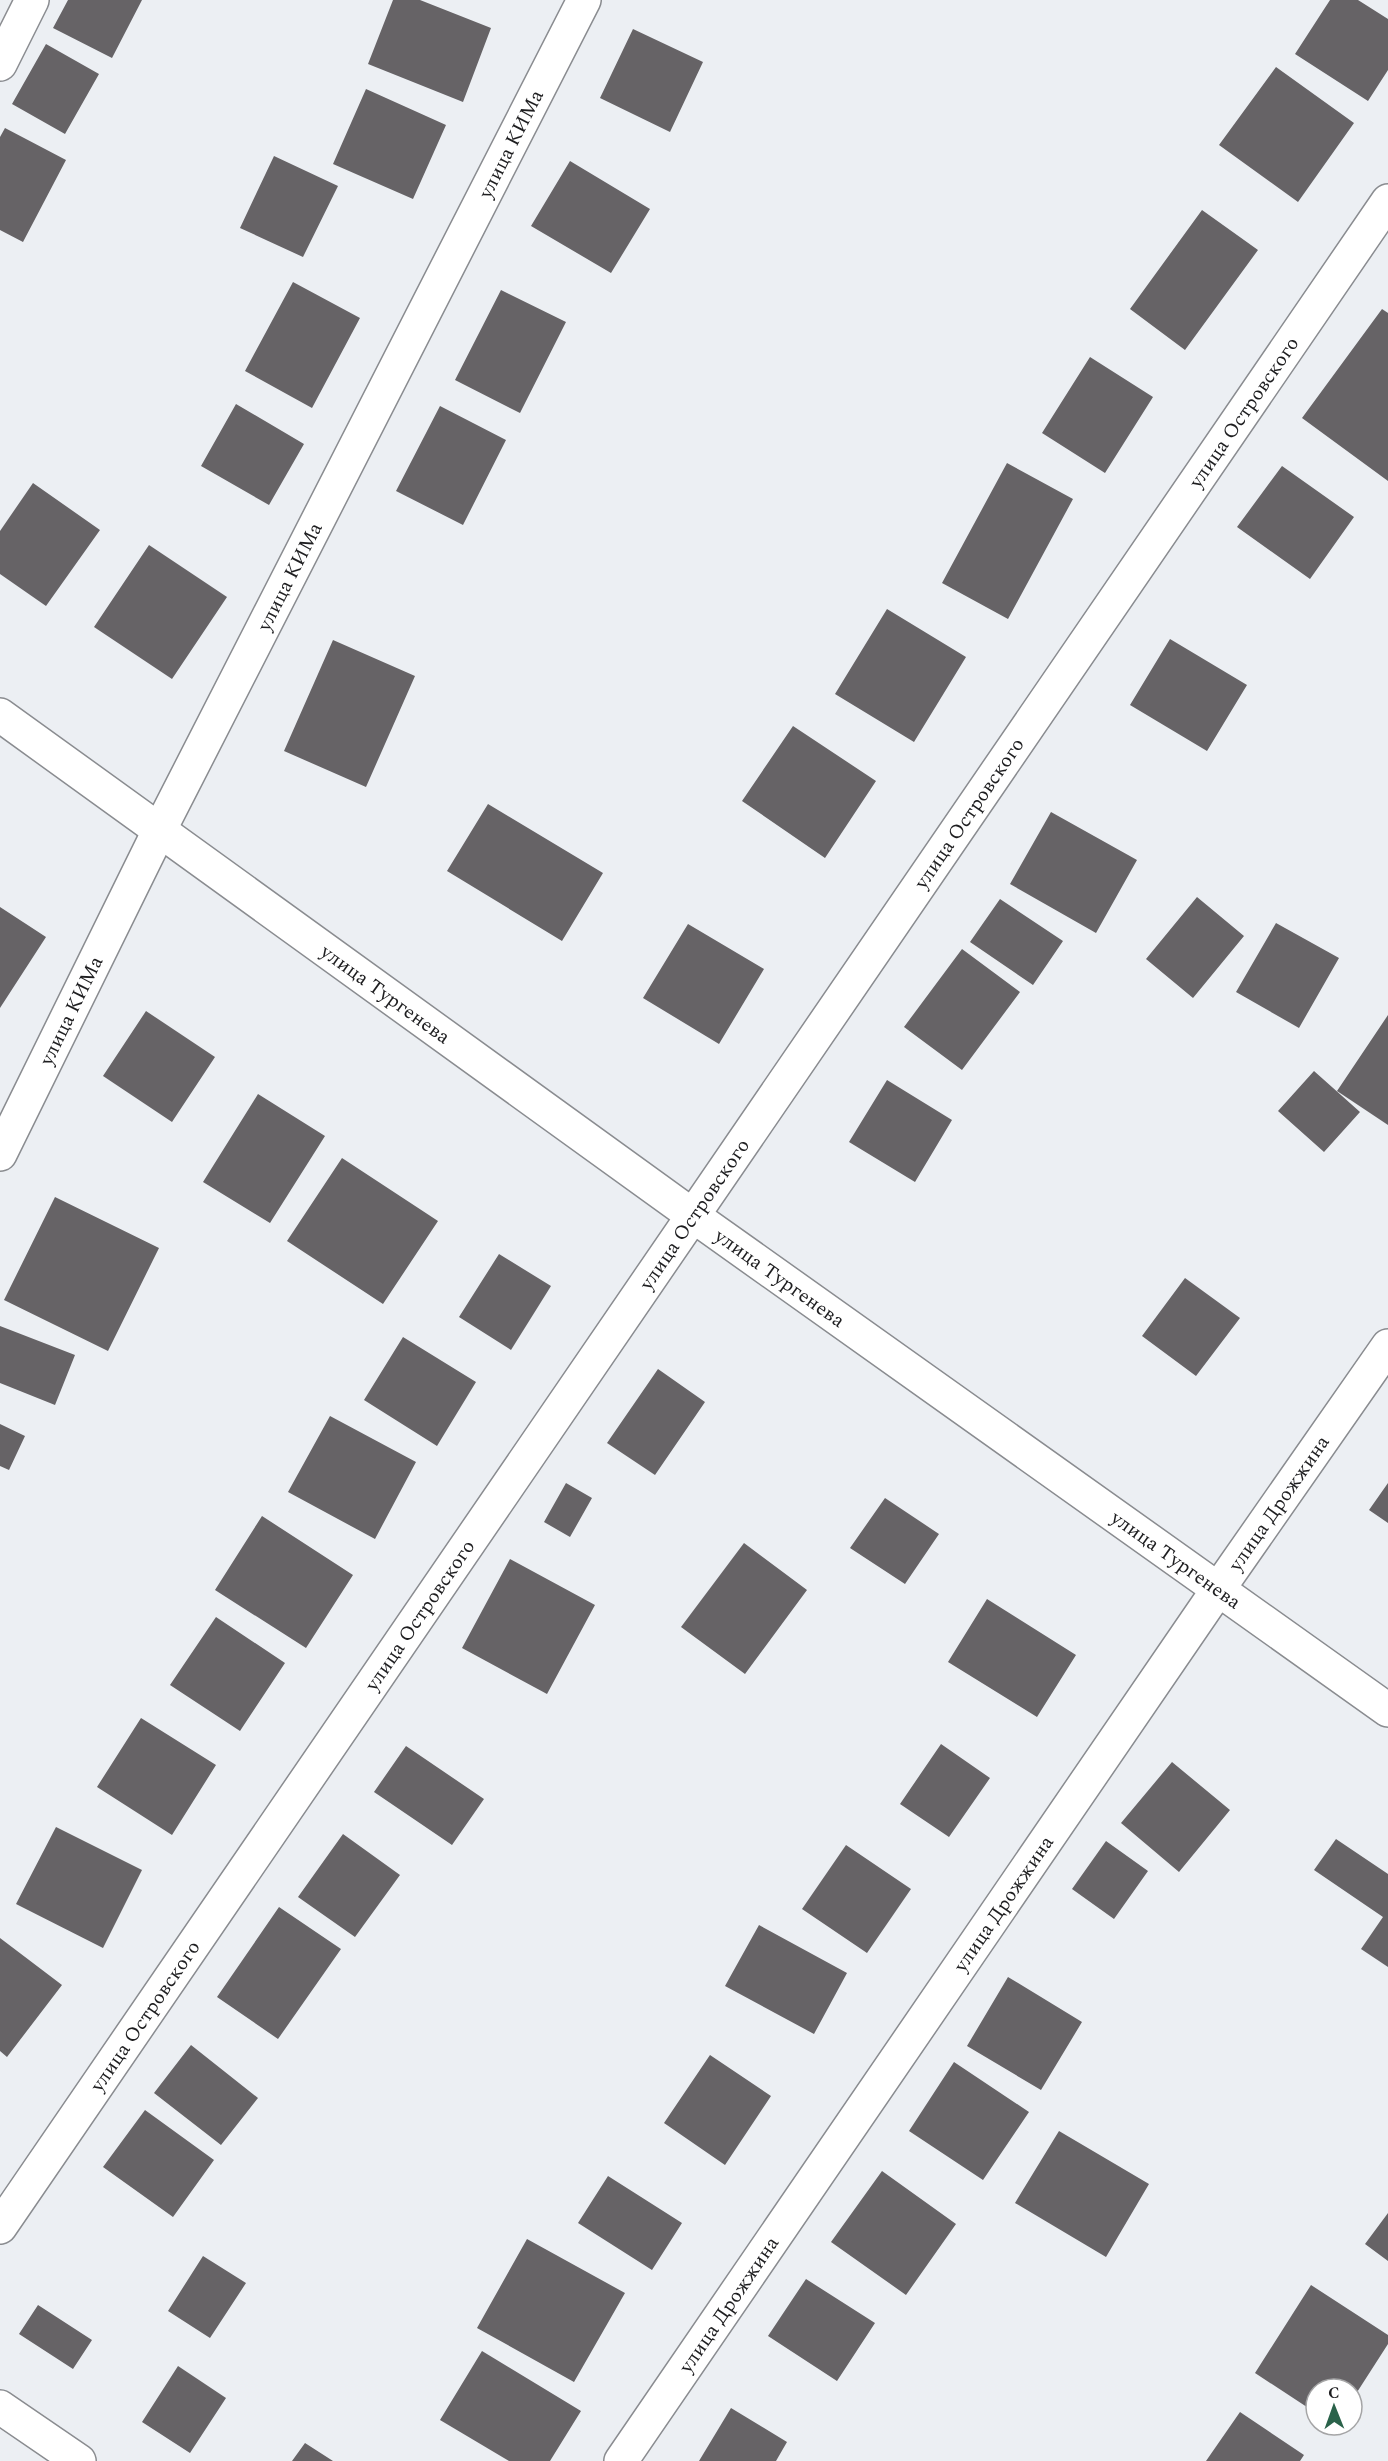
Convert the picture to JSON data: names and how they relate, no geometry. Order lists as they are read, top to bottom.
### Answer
{
  "streets": {
    "street": [
      "улица КИМа",
      "улица Островского",
      "улица Тургенева",
      "улица Дрожжина"
    ]
  },
  "crossings": [
    ["улица КИМа", "улица Тургенева"],
    ["улица Островского", "улица Тургенева"],
    ["улица Тургенева", "улица Дрожжина"]
  ],
  "north": "top"
}
